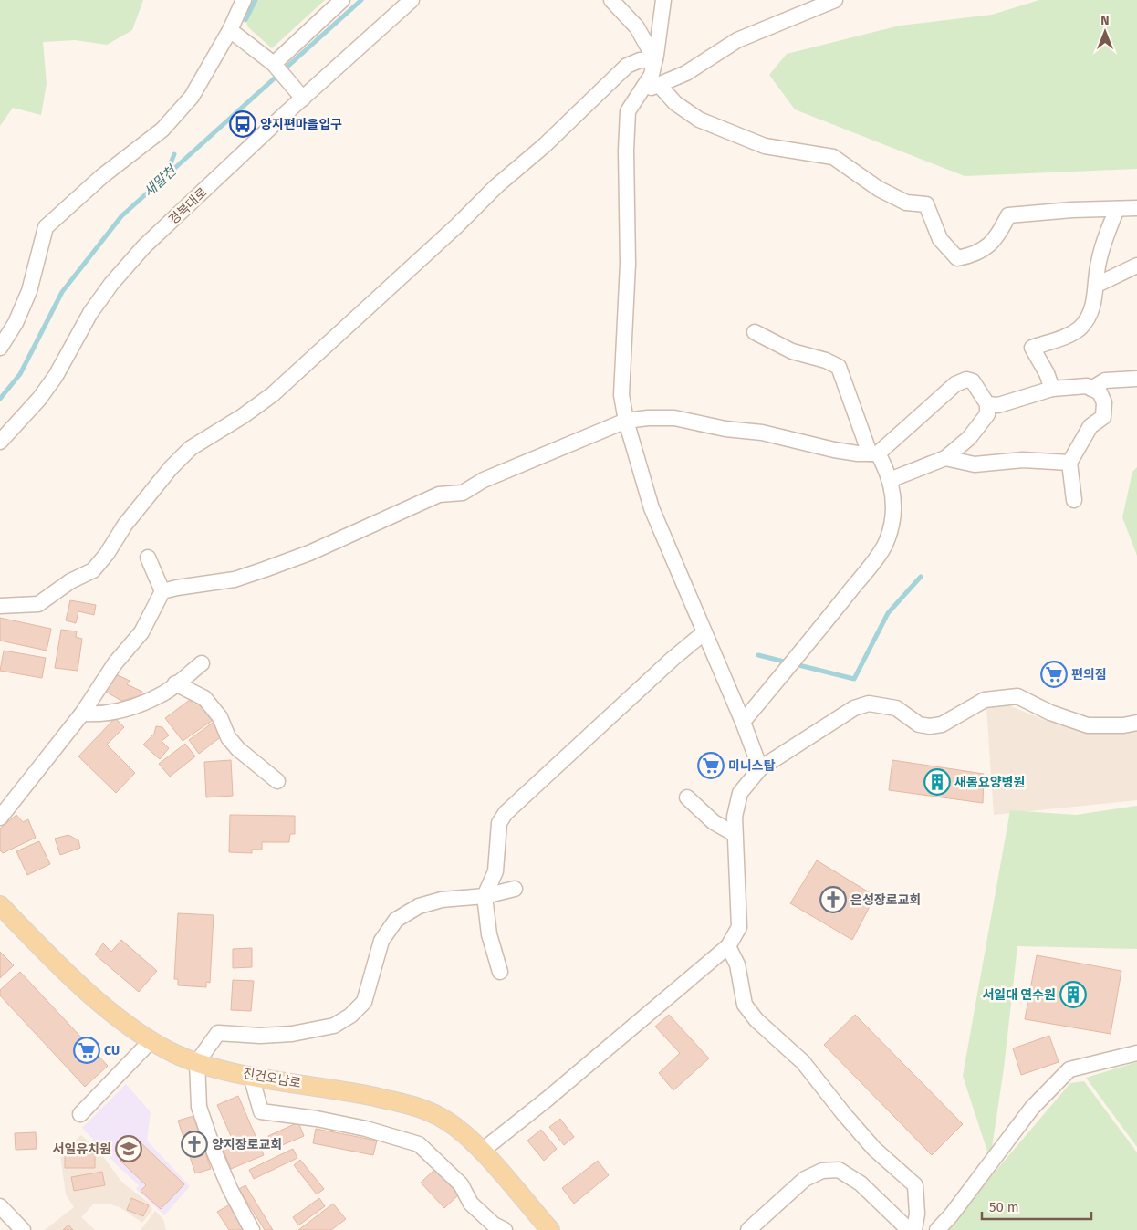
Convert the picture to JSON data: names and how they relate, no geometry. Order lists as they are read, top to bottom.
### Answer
{
  "streets": {
    "main road": ["진건오남로"],
    "street": ["경복대로"]
  },
  "water": ["새말천"],
  "places": {
    "bus stop": ["양지편마을입구"],
    "supermarket": ["편의점", "미니스탑", "CU"],
    "building": ["새봄요양병원", "서일대 연수원"],
    "church": ["은성장로교회", "양지장로교회"],
    "school or university": ["서일유치원"]
  },
  "scale_bar": "50 m",
  "north": "top"
}
